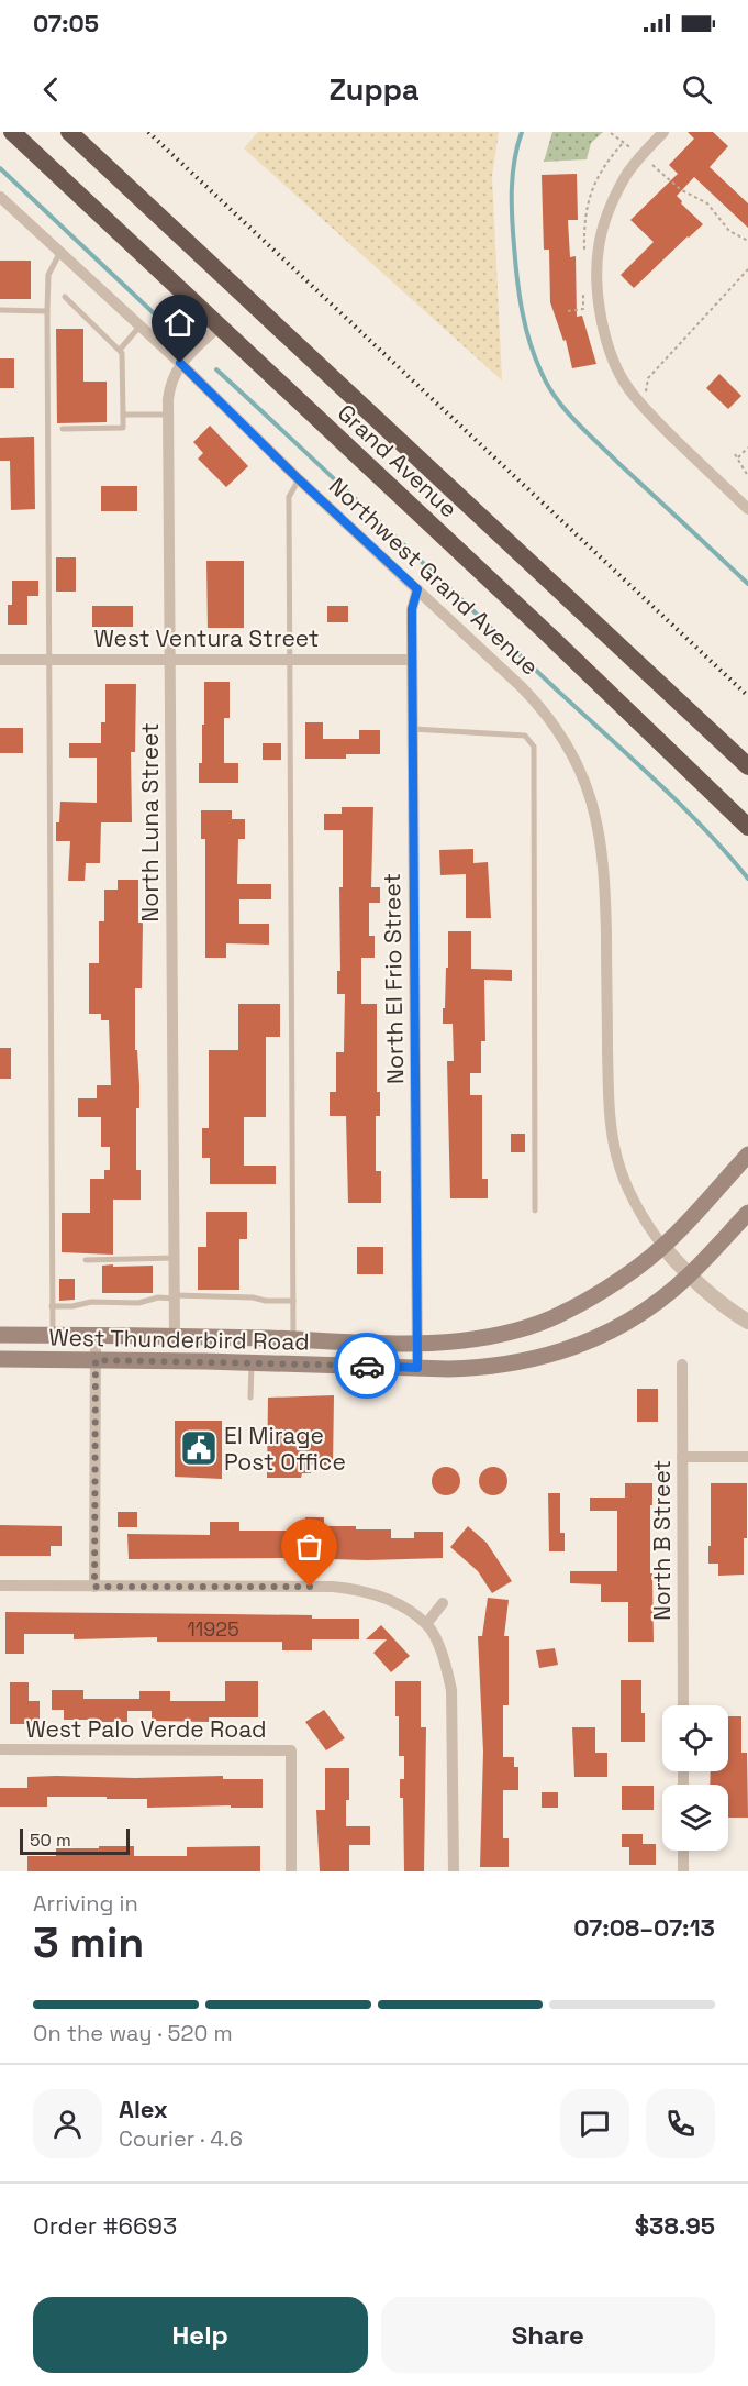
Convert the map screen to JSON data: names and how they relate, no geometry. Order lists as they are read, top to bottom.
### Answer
{
  "streets": {
    "highway": ["Grand Avenue"],
    "main road": ["West Thunderbird Road"],
    "street": [
      "Northwest Grand Avenue",
      "West Ventura Street",
      "North Luna Street",
      "North El Frio Street",
      "North B Street",
      "West Palo Verde Road"
    ]
  },
  "crossings": [
    ["Grand Avenue", "North Luna Street"],
    ["Northwest Grand Avenue", "North Luna Street"],
    ["Northwest Grand Avenue", "North El Frio Street"],
    ["Northwest Grand Avenue", "West Thunderbird Road"],
    ["West Ventura Street", "North Luna Street"],
    ["West Ventura Street", "North El Frio Street"],
    ["North Luna Street", "West Thunderbird Road"],
    ["North El Frio Street", "West Thunderbird Road"]
  ],
  "places": {
    "public building": ["El Mirage Post Office"]
  },
  "house_numbers": ["11925"],
  "scale_bar": "50 m",
  "page": {
    "status": "07:05",
    "header": "Zuppa",
    "scale": "50 m",
    "heading": ["3 min", "Arriving in", "07:08–07:13"],
    "panel": [
      "Alex",
      "Courier · 4.6",
      "Order #6693",
      "$38.95"
    ],
    "bar": "On the way · 520 m",
    "buttons": ["Help", "Share"]
  }
}
